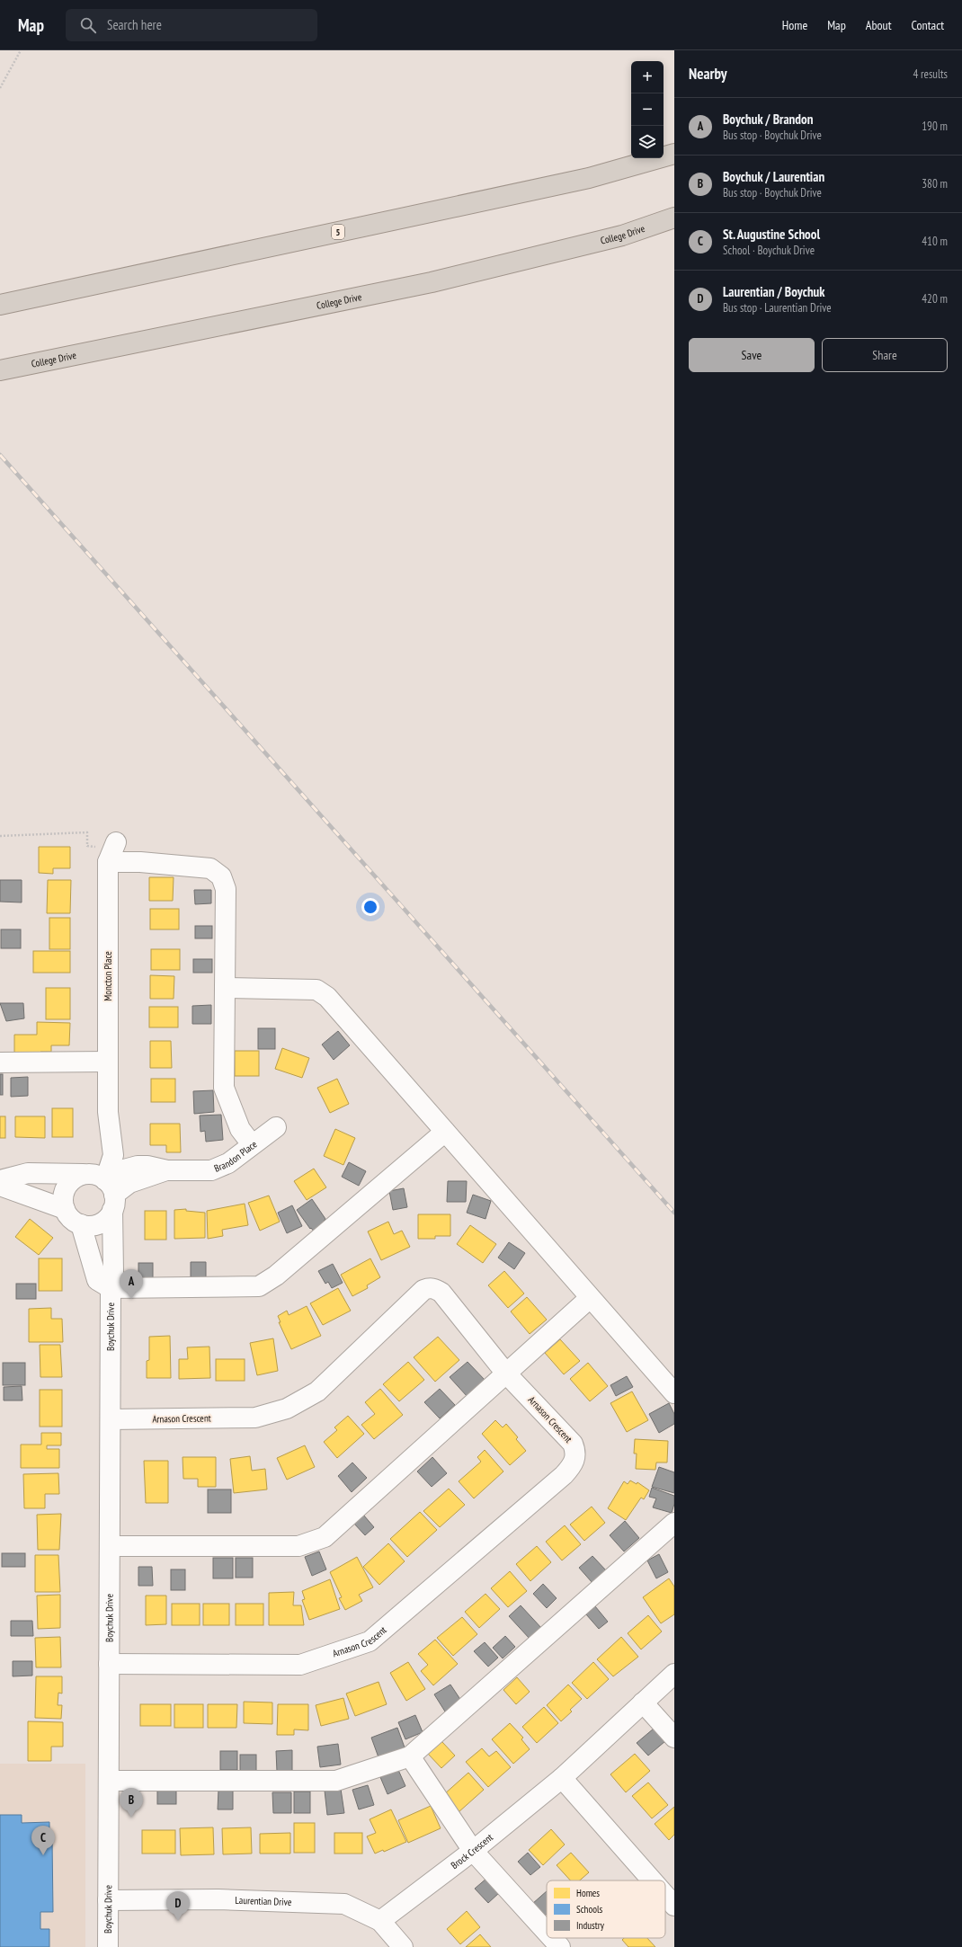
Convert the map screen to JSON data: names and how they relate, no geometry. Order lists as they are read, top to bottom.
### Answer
{
  "streets": {
    "highway": ["5", "College Drive"],
    "street": [
      "Moncton Place",
      "Brandon Place",
      "Boychuk Drive",
      "Arnason Crescent",
      "Brock Crescent",
      "Laurentian Drive"
    ]
  },
  "crossings": [
    ["Moncton Place", "Brandon Place"],
    ["Moncton Place", "Boychuk Drive"],
    ["Brandon Place", "Boychuk Drive"],
    ["Boychuk Drive", "Arnason Crescent"],
    ["Boychuk Drive", "Laurentian Drive"],
    ["Brock Crescent", "Laurentian Drive"]
  ],
  "legend": ["Homes", "Schools", "Industry"],
  "page": {
    "header": "Map",
    "search": "Search here",
    "nav": [
      "Home",
      "Map",
      "About",
      "Contact"
    ],
    "heading": ["Nearby", "4 results"],
    "map_buttons": ["+", "−"],
    "list": [
      {
        "mark": "A",
        "name": "Boychuk / Brandon",
        "note": "Bus stop · Boychuk Drive",
        "value": "190 m"
      },
      {
        "mark": "B",
        "name": "Boychuk / Laurentian",
        "note": "Bus stop · Boychuk Drive",
        "value": "380 m"
      },
      {
        "mark": "C",
        "name": "St. Augustine School",
        "note": "School · Boychuk Drive",
        "value": "410 m"
      },
      {
        "mark": "D",
        "name": "Laurentian / Boychuk",
        "note": "Bus stop · Laurentian Drive",
        "value": "420 m"
      }
    ],
    "buttons": ["Save", "Share"],
    "pins": [
      "A",
      "B",
      "C",
      "D"
    ]
  }
}
